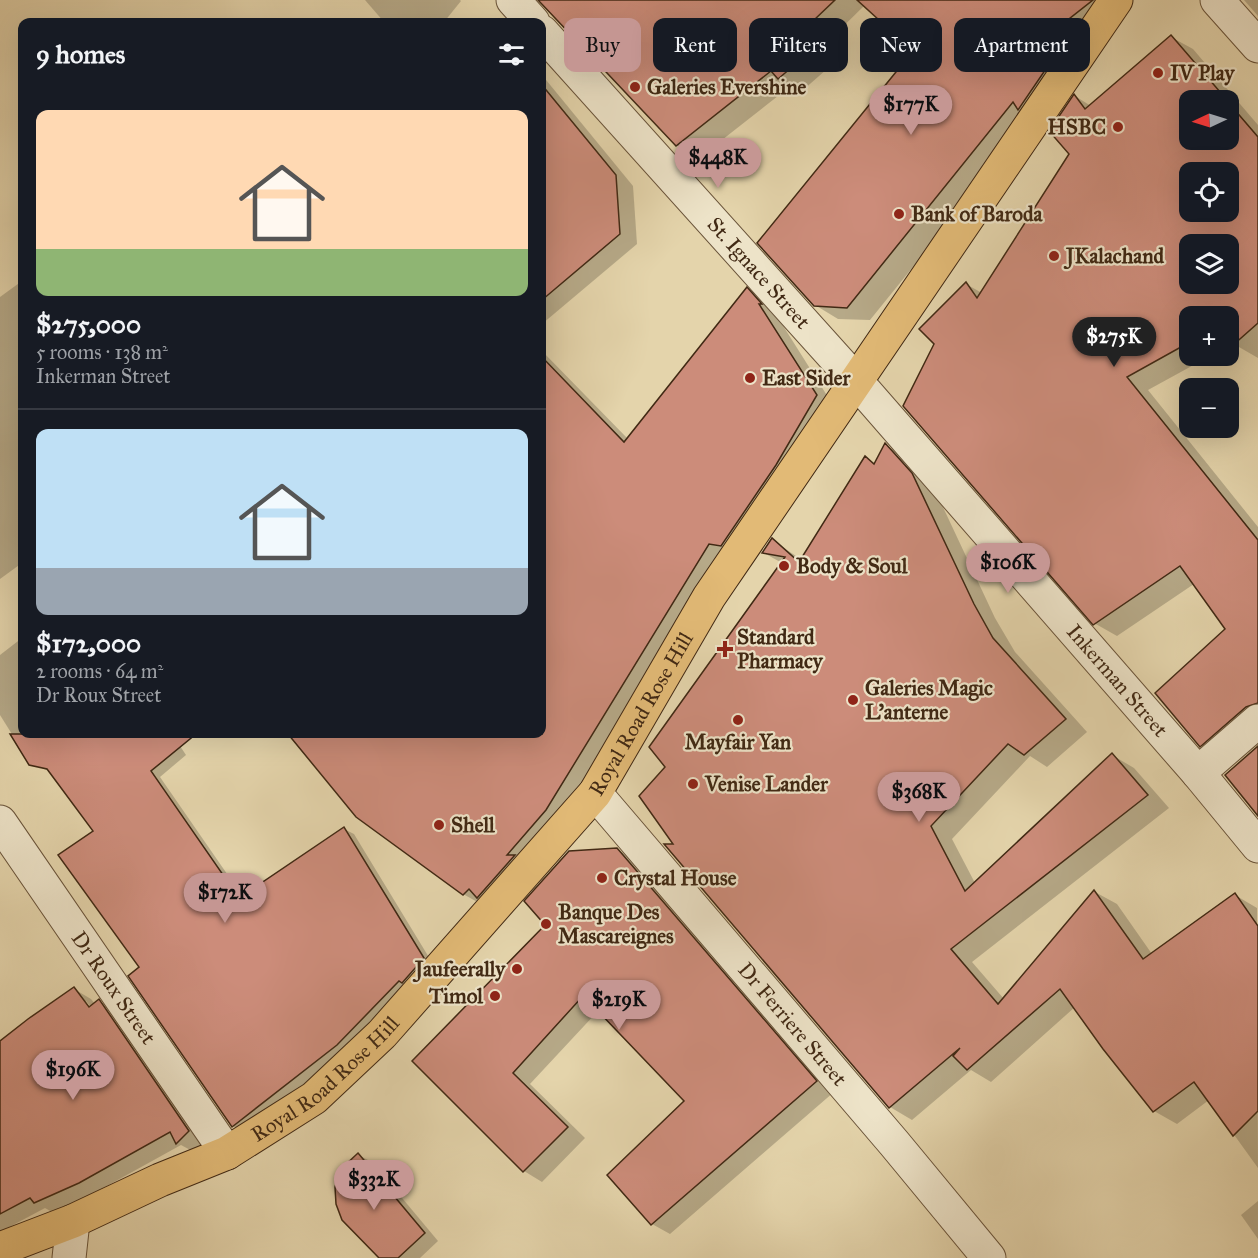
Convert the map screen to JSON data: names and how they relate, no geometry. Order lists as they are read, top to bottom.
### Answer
{
  "streets": {
    "main road": ["Royal Road Rose Hill"],
    "street": [
      "St. Ignace Street",
      "Inkerman Street",
      "Dr Roux Street",
      "Dr Ferriere Street"
    ]
  },
  "crossings": [
    ["St. Ignace Street", "Inkerman Street"],
    ["St. Ignace Street", "Royal Road Rose Hill"],
    ["Inkerman Street", "Royal Road Rose Hill"],
    ["Royal Road Rose Hill", "Dr Roux Street"],
    ["Royal Road Rose Hill", "Dr Ferriere Street"]
  ],
  "places": {
    "other": [
      "IV Play",
      "Galeries Evershine",
      "HSBC",
      "Bank of Baroda",
      "JKalachand",
      "East Sider",
      "Body & Soul",
      "Galeries Magic L'anterne",
      "Mayfair Yan",
      "Venise Lander",
      "Shell",
      "Crystal House",
      "Banque Des Mascareignes",
      "Jaufeerally",
      "Timol"
    ],
    "health": ["Standard Pharmacy"]
  },
  "north": "left",
  "page": {
    "chip": [
      "Buy",
      "Rent",
      "Filters",
      "New",
      "Apartment"
    ],
    "heading": "9 homes",
    "price": [
      "$177K",
      "$448K",
      "$275K",
      "$106K",
      "$368K",
      "$172K",
      "$219K",
      "$196K",
      "$332K"
    ],
    "map_buttons": ["+", "−"],
    "list": [
      {
        "name": "$275,000",
        "note": "5 rooms · 138 m² · Inkerman Street"
      },
      {
        "name": "$172,000",
        "note": "2 rooms · 64 m² · Dr Roux Street"
      }
    ]
  }
}
